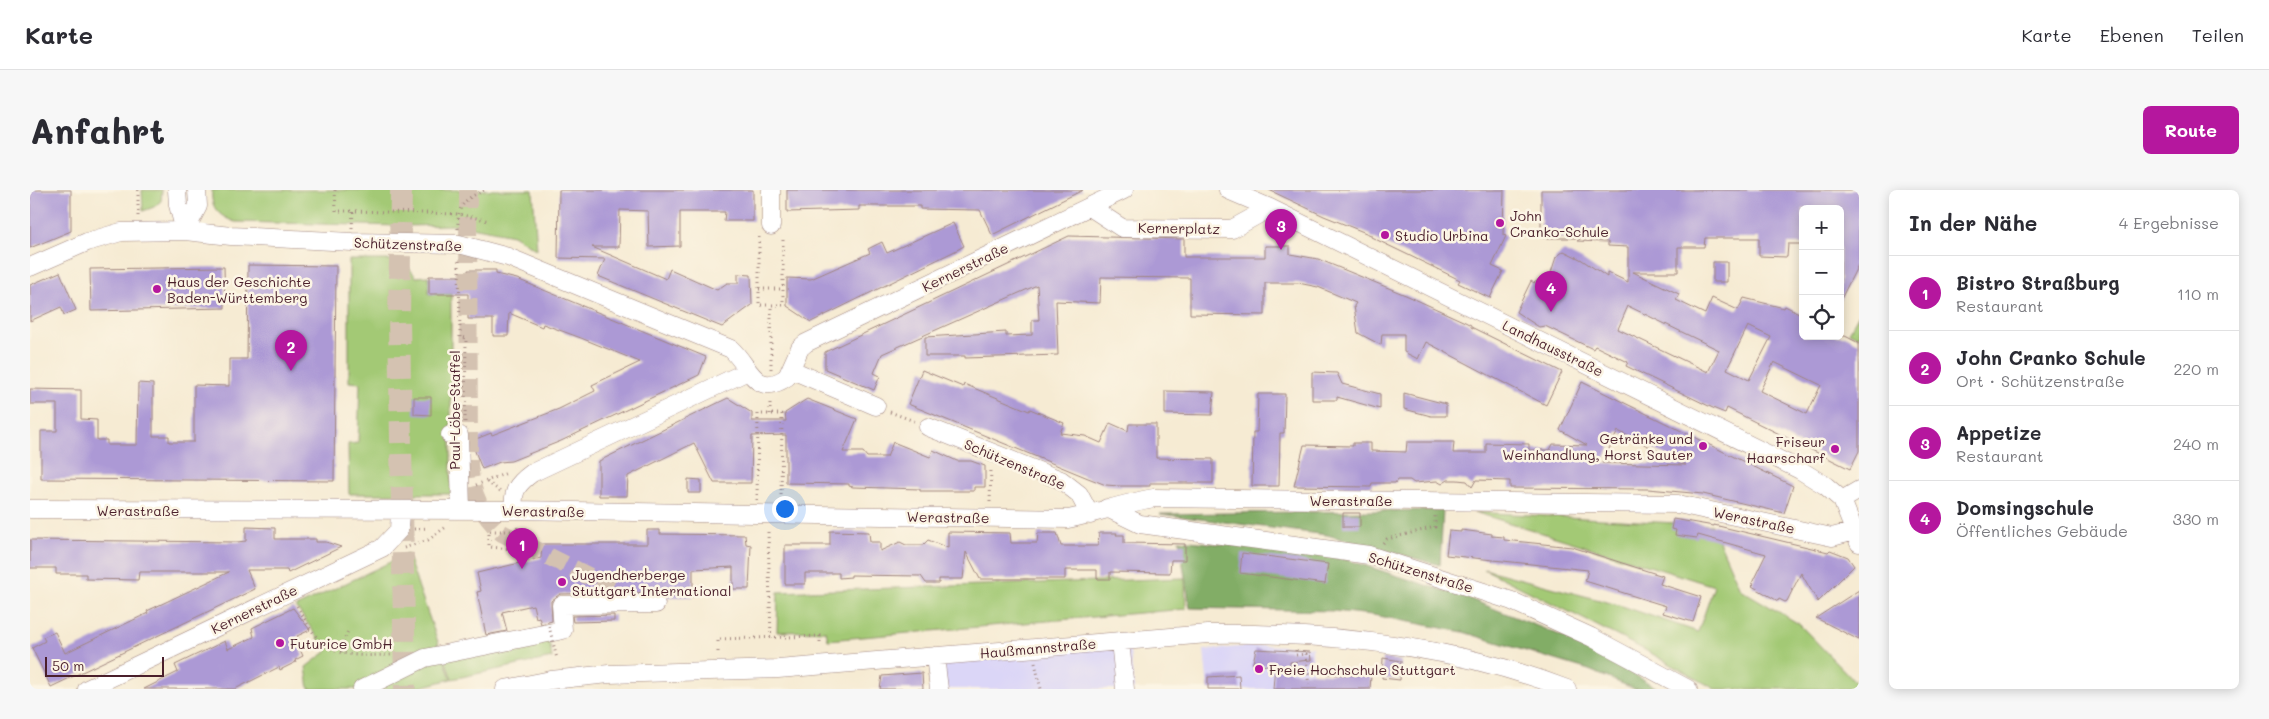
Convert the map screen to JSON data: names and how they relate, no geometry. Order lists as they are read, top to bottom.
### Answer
{
  "streets": {
    "street": [
      "Kernerplatz",
      "Schützenstraße",
      "Kernerstraße",
      "Landhausstraße",
      "Werastraße",
      "Haußmannstraße"
    ],
    "path": ["Paul-Löbe-Staffel"]
  },
  "crossings": [
    ["Kernerplatz", "Kernerstraße"],
    ["Kernerplatz", "Landhausstraße"],
    ["Schützenstraße", "Paul-Löbe-Staffel"],
    ["Schützenstraße", "Werastraße"],
    ["Kernerstraße", "Werastraße"],
    ["Landhausstraße", "Werastraße"]
  ],
  "places": [
    "John Cranko-Schule",
    "Studio Urbina",
    "Haus der Geschichte Baden-Württemberg",
    "Getränke und Weinhandlung, Horst Sauter",
    "Friseur Haarscharf",
    "Jugendherberge Stuttgart International",
    "Futurice GmbH",
    "Freie Hochschule Stuttgart"
  ],
  "scale_bar": "50 m",
  "page": {
    "header": "Karte",
    "nav": ["Karte", "Ebenen", "Teilen"],
    "buttons": "Route",
    "title": "Anfahrt",
    "heading": ["In der Nähe", "4 Ergebnisse"],
    "map_buttons": ["+", "−"],
    "pins": [
      "3",
      "4",
      "2",
      "1"
    ],
    "list": [
      {
        "mark": "1",
        "name": "Bistro Straßburg",
        "note": "Restaurant",
        "value": "110 m"
      },
      {
        "mark": "2",
        "name": "John Cranko Schule",
        "note": "Ort · Schützenstraße",
        "value": "220 m"
      },
      {
        "mark": "3",
        "name": "Appetize",
        "note": "Restaurant",
        "value": "240 m"
      },
      {
        "mark": "4",
        "name": "Domsingschule",
        "note": "Öffentliches Gebäude",
        "value": "330 m"
      }
    ],
    "scale": "50 m"
  }
}
